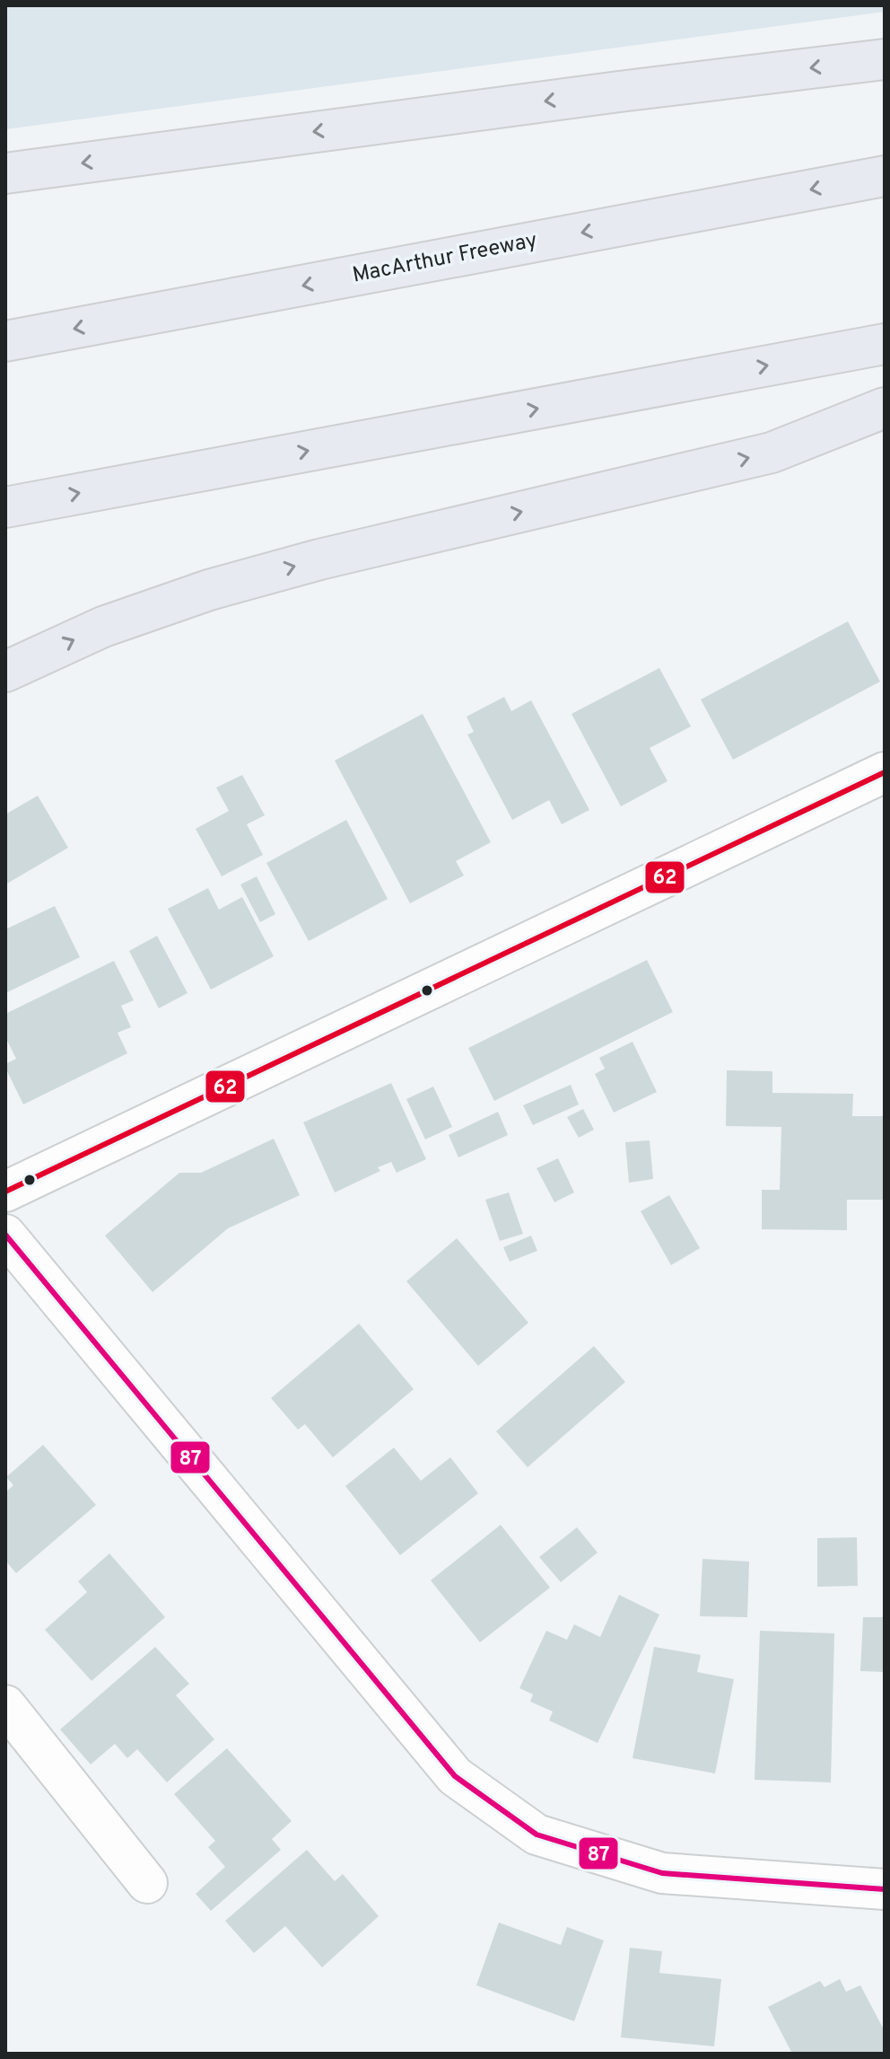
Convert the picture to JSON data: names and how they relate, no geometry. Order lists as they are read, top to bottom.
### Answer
{
  "streets": {
    "highway": ["MacArthur Freeway"]
  },
  "lines": ["transit line 62", "transit line 87"]
}
